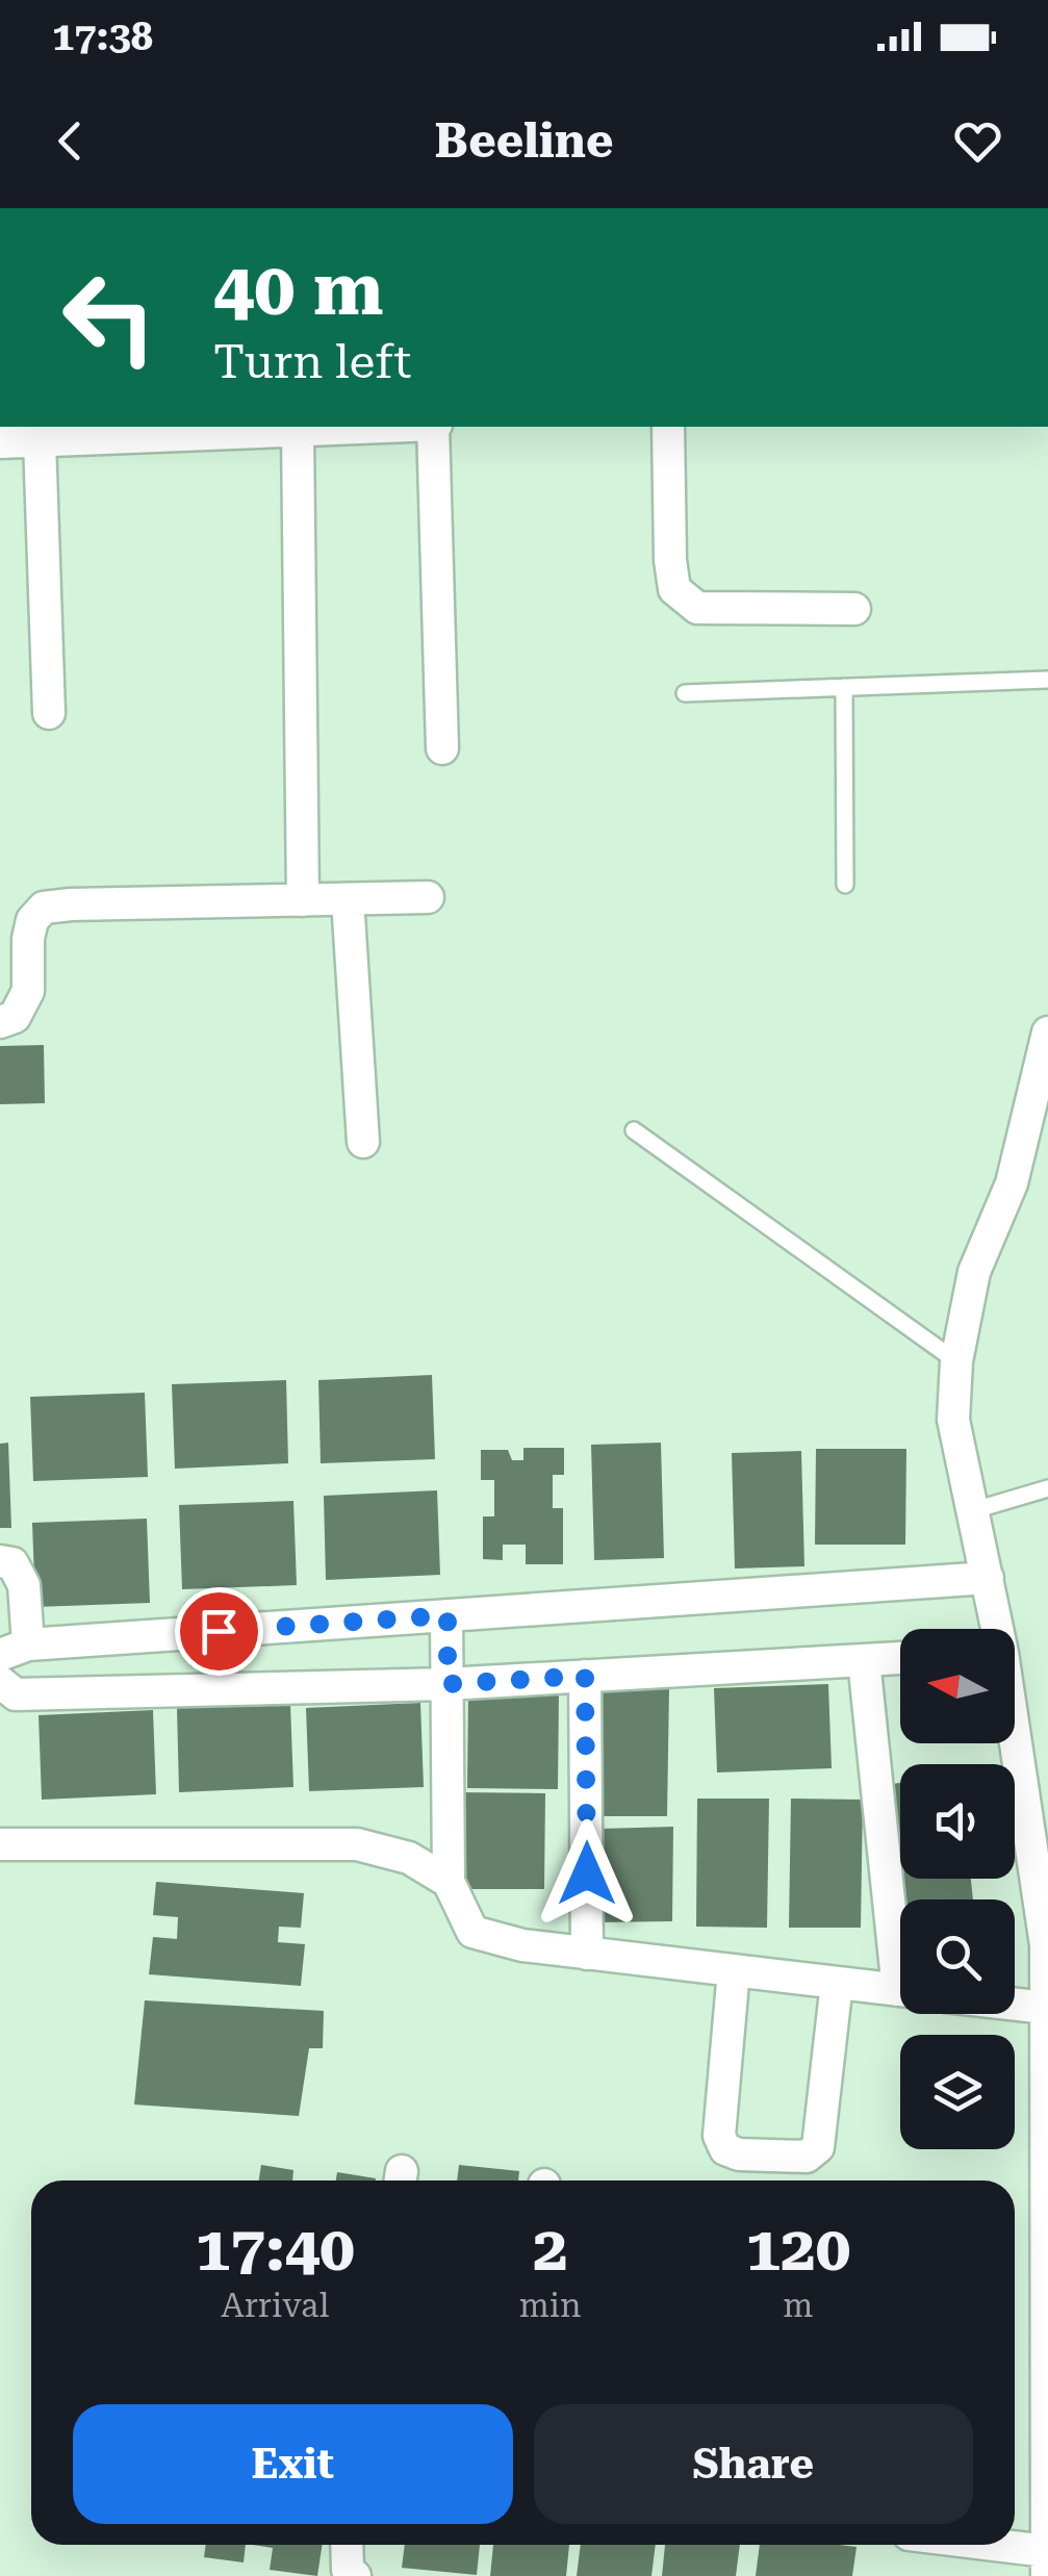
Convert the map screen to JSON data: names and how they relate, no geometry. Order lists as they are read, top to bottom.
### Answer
{
  "north": "left",
  "page": {
    "status": "17:38",
    "header": "Beeline",
    "turn": ["40 m", "Turn left"],
    "eta": [
      "17:40",
      "Arrival",
      "2",
      "min",
      "120",
      "m"
    ],
    "buttons": ["Exit", "Share"]
  }
}
